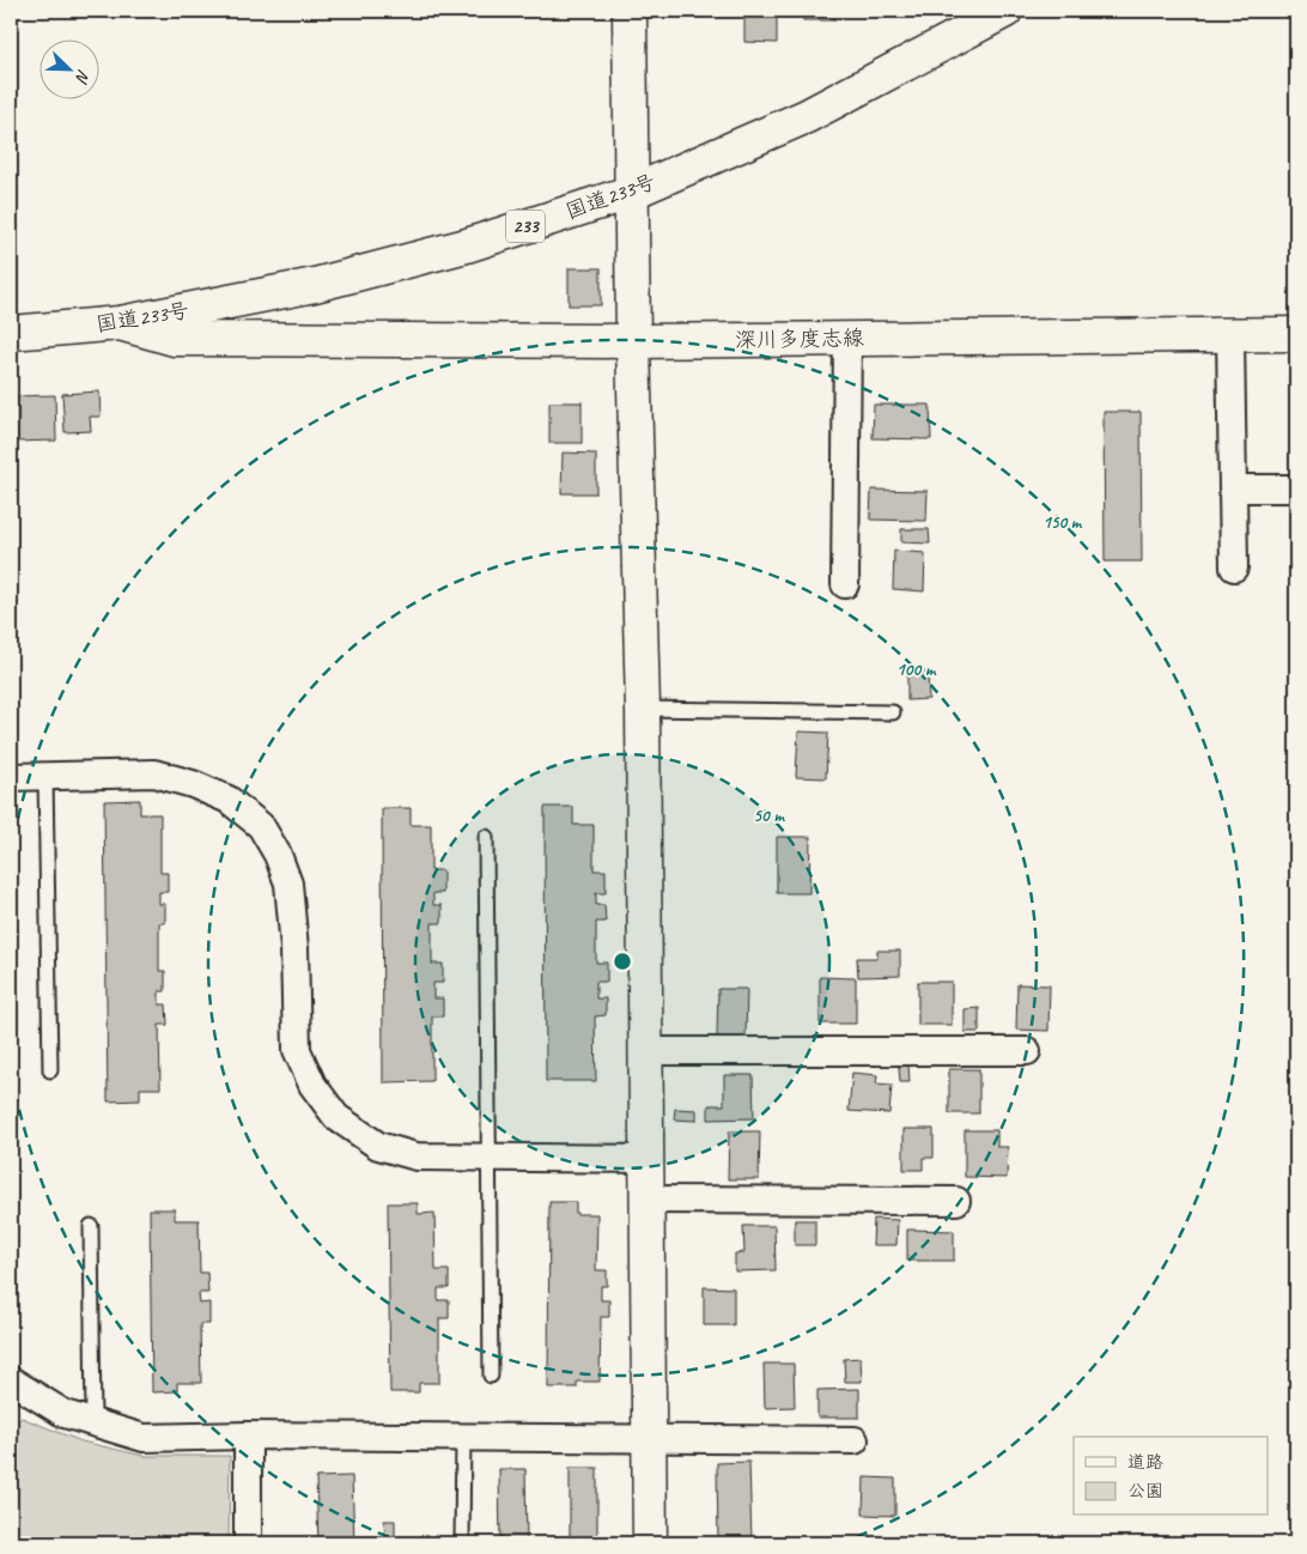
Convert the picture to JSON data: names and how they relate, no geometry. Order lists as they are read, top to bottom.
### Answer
{
  "streets": {
    "main road": ["国道233号", "233", "深川多度志線"]
  },
  "crossings": [
    ["国道233号", "深川多度志線"]
  ],
  "legend": ["道路", "公園"],
  "north": "bottom right",
  "rings": ["150 m", "100 m", "50 m"]
}
